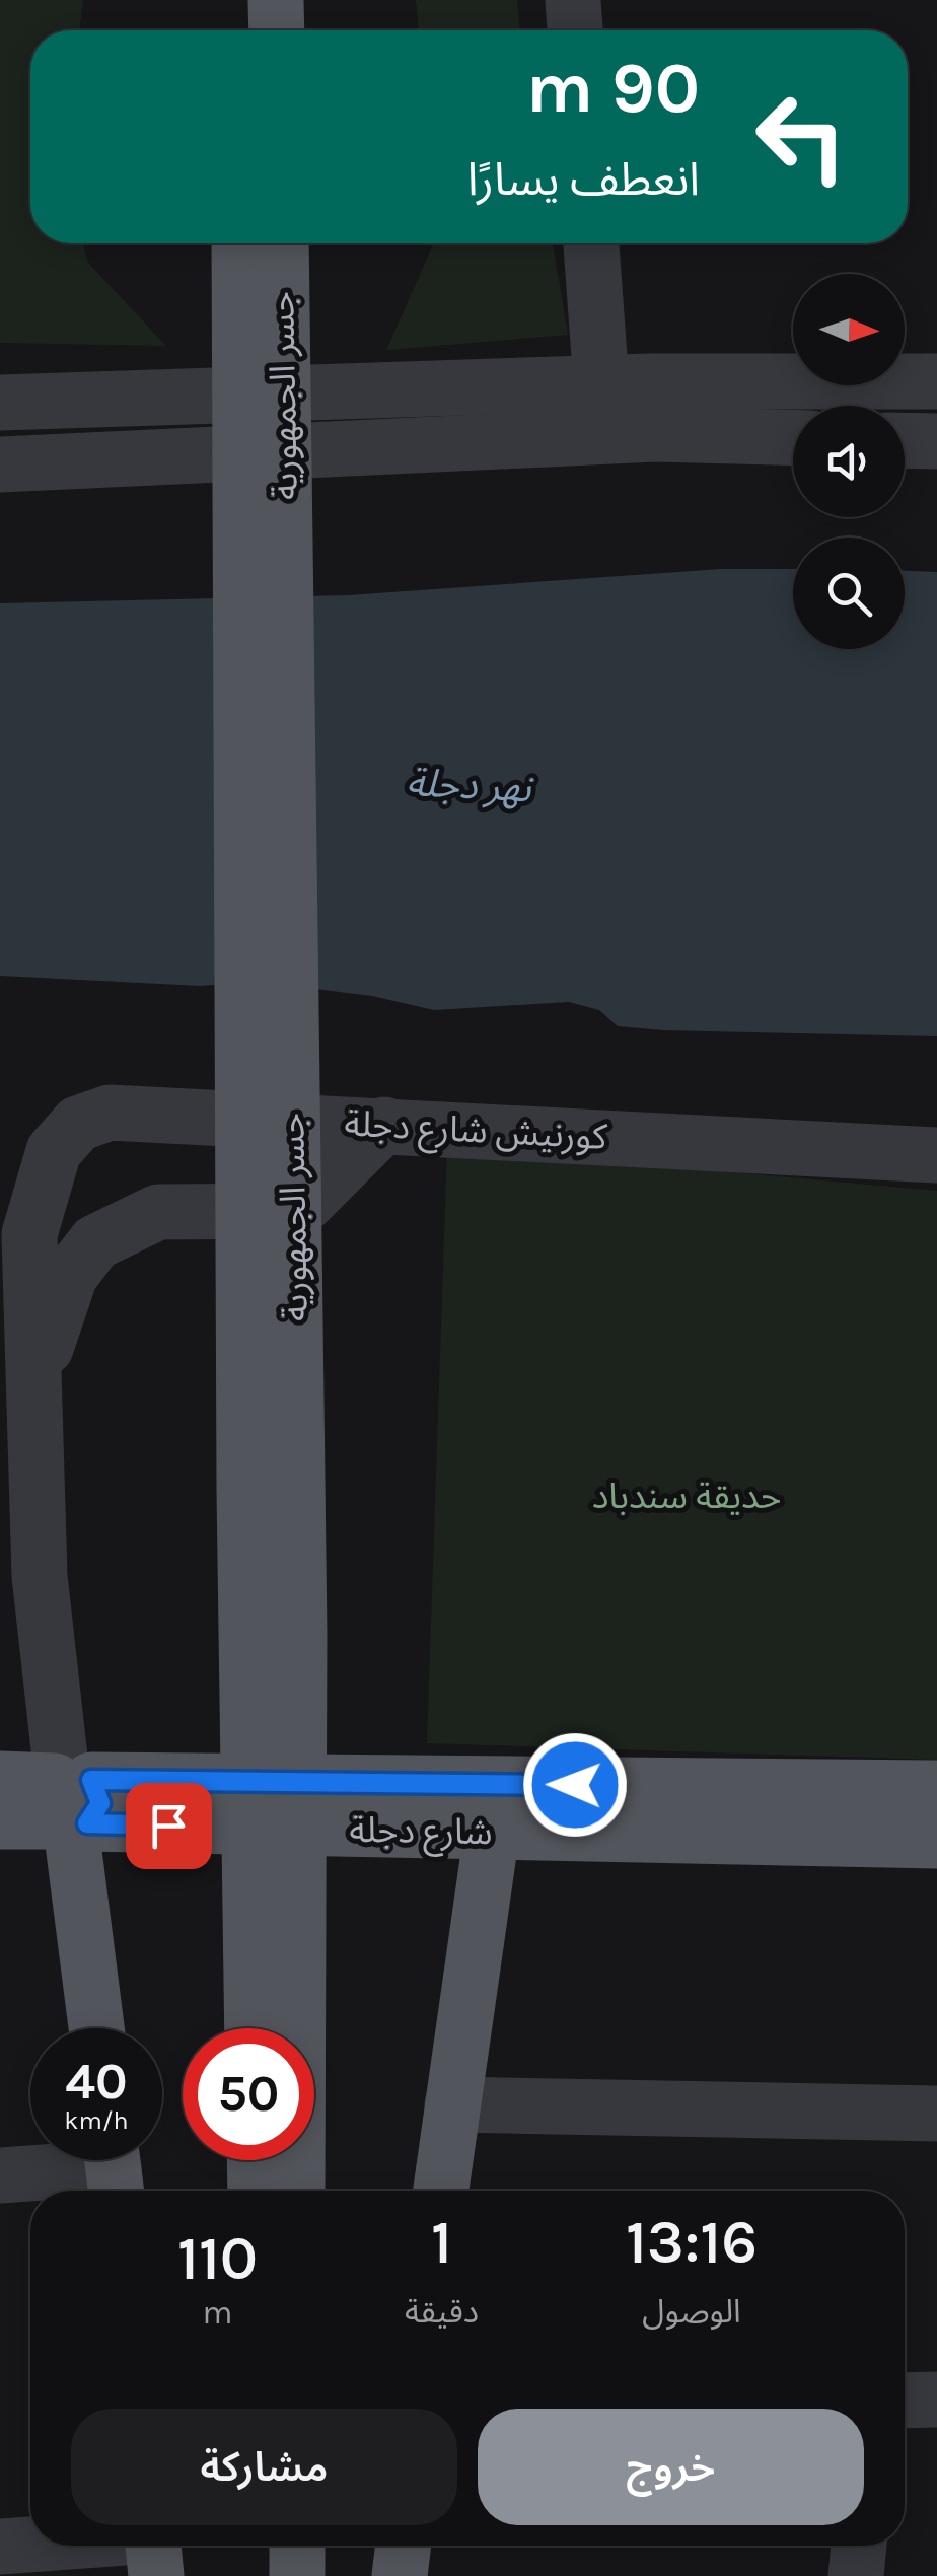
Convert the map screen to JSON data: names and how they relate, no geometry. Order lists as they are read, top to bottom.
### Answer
{
  "streets": {
    "main road": ["جسر الجمهورية", "شارع دجلة"],
    "street": ["كورنيش شارع دجلة"]
  },
  "crossings": [
    ["كورنيش شارع دجلة", "شارع دجلة"]
  ],
  "water": ["نهر دجلة"],
  "parks": ["حديقة سندباد"],
  "north": "right",
  "page": {
    "turn": ["90 m", "انعطف يسارًا"],
    "speed": "40 km/h",
    "limit": "50",
    "eta": [
      "13:16",
      "الوصول",
      "1",
      "دقيقة",
      "110",
      "m"
    ],
    "buttons": ["خروج", "مشاركة"]
  }
}
